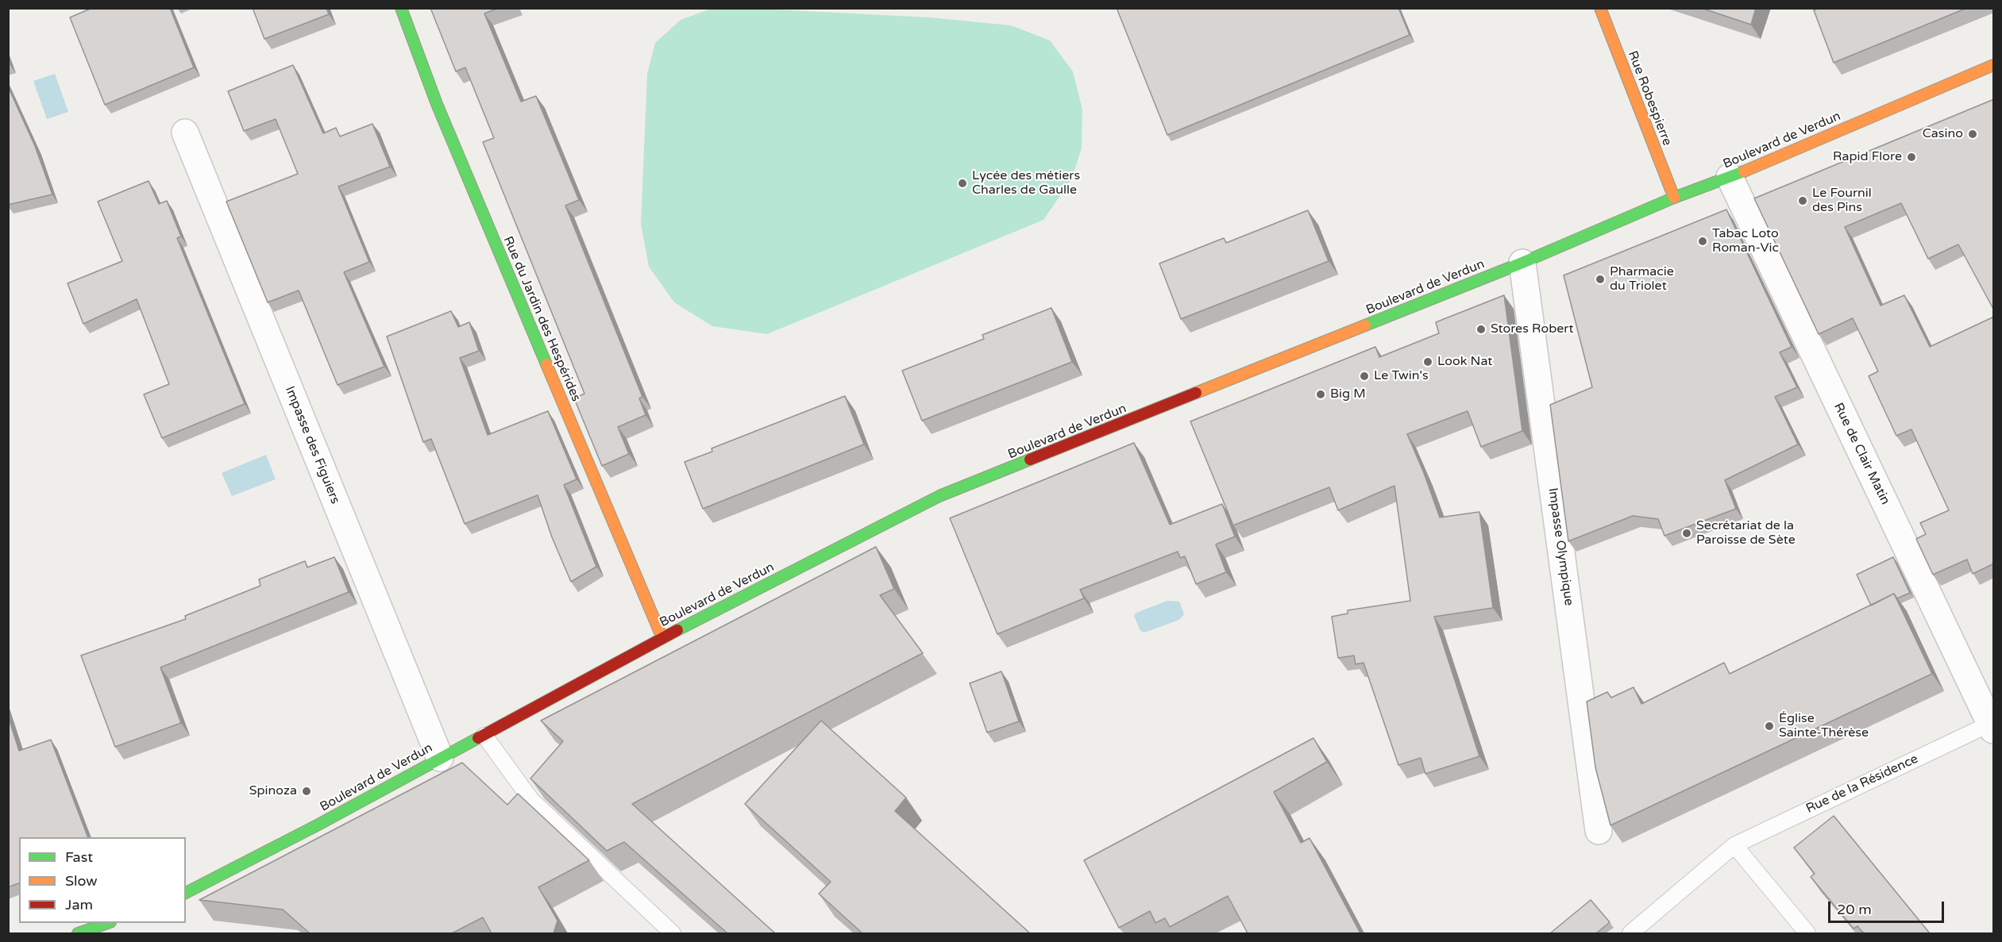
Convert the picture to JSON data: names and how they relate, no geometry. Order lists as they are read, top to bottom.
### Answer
{
  "streets": {
    "main road": ["Rue Robespierre", "Boulevard de Verdun", "Rue du Jardin des Hespérides"],
    "street": ["Impasse des Figuiers", "Rue de Clair Matin", "Impasse Olympique"],
    "lane": ["Rue de la Résidence"]
  },
  "crossings": [
    ["Rue Robespierre", "Boulevard de Verdun"],
    ["Boulevard de Verdun", "Rue du Jardin des Hespérides"],
    ["Boulevard de Verdun", "Impasse des Figuiers"],
    ["Boulevard de Verdun", "Rue de Clair Matin"],
    ["Boulevard de Verdun", "Impasse Olympique"],
    ["Rue de Clair Matin", "Rue de la Résidence"]
  ],
  "places": [
    "Casino",
    "Rapid Flore",
    "Lycée des métiers Charles de Gaulle",
    "Le Fournil des Pins",
    "Tabac Loto Roman-Vic",
    "Pharmacie du Triolet",
    "Stores Robert",
    "Look Nat",
    "Le Twin's",
    "Big M",
    "Secrétariat de la Paroisse de Sète",
    "Église Sainte-Thérèse",
    "Spinoza"
  ],
  "legend": ["Fast", "Slow", "Jam"],
  "scale_bar": "20 m"
}
